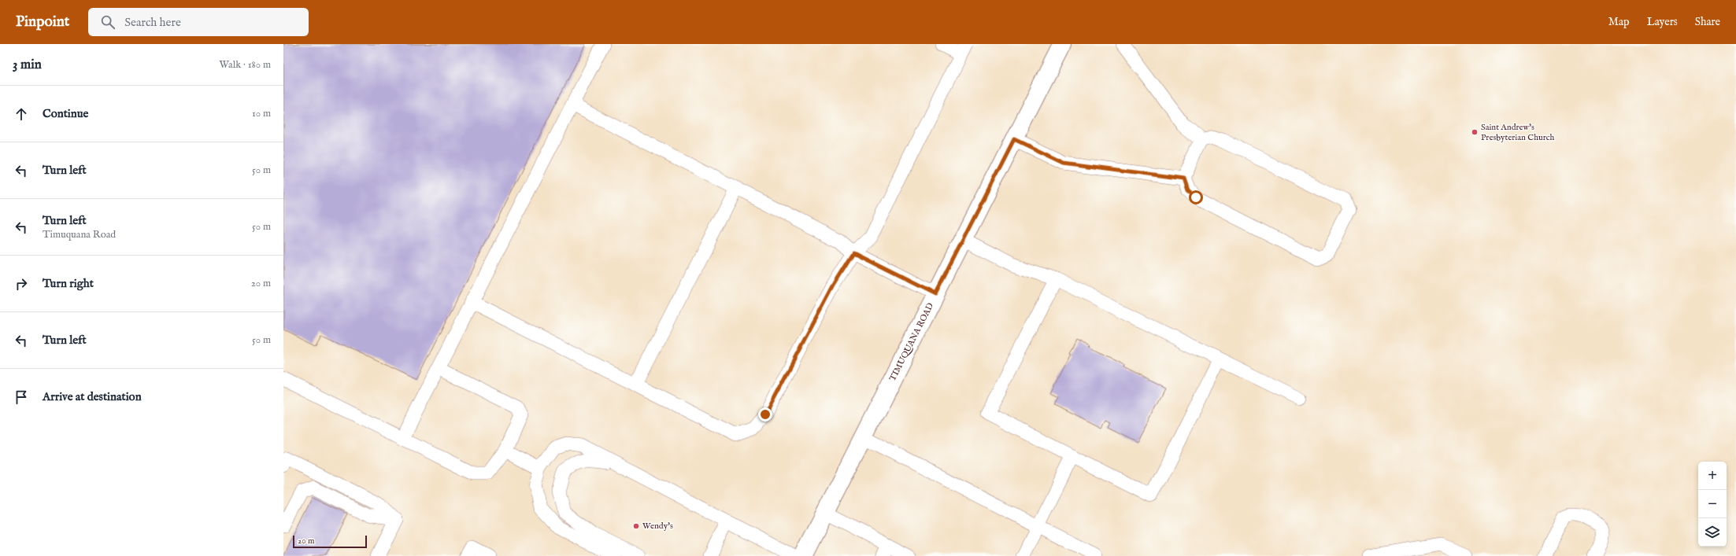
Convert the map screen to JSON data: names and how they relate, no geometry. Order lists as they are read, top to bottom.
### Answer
{
  "streets": {
    "main road": ["TIMUQUANA ROAD"]
  },
  "places": ["Saint Andrew's Presbyterian Church", "Wendy's"],
  "scale_bar": "20 m",
  "page": {
    "header": "Pinpoint",
    "search": "Search here",
    "nav": ["Map", "Layers", "Share"],
    "heading": ["3 min", "Walk · 180 m"],
    "list": [
      ["Continue", "10 m"],
      ["Turn left", "50 m"],
      ["Turn left", "Timuquana Road", "50 m"],
      ["Turn right", "20 m"],
      ["Turn left", "50 m"],
      "Arrive at destination"
    ],
    "map_buttons": ["+", "−"],
    "scale": "20 m"
  }
}
